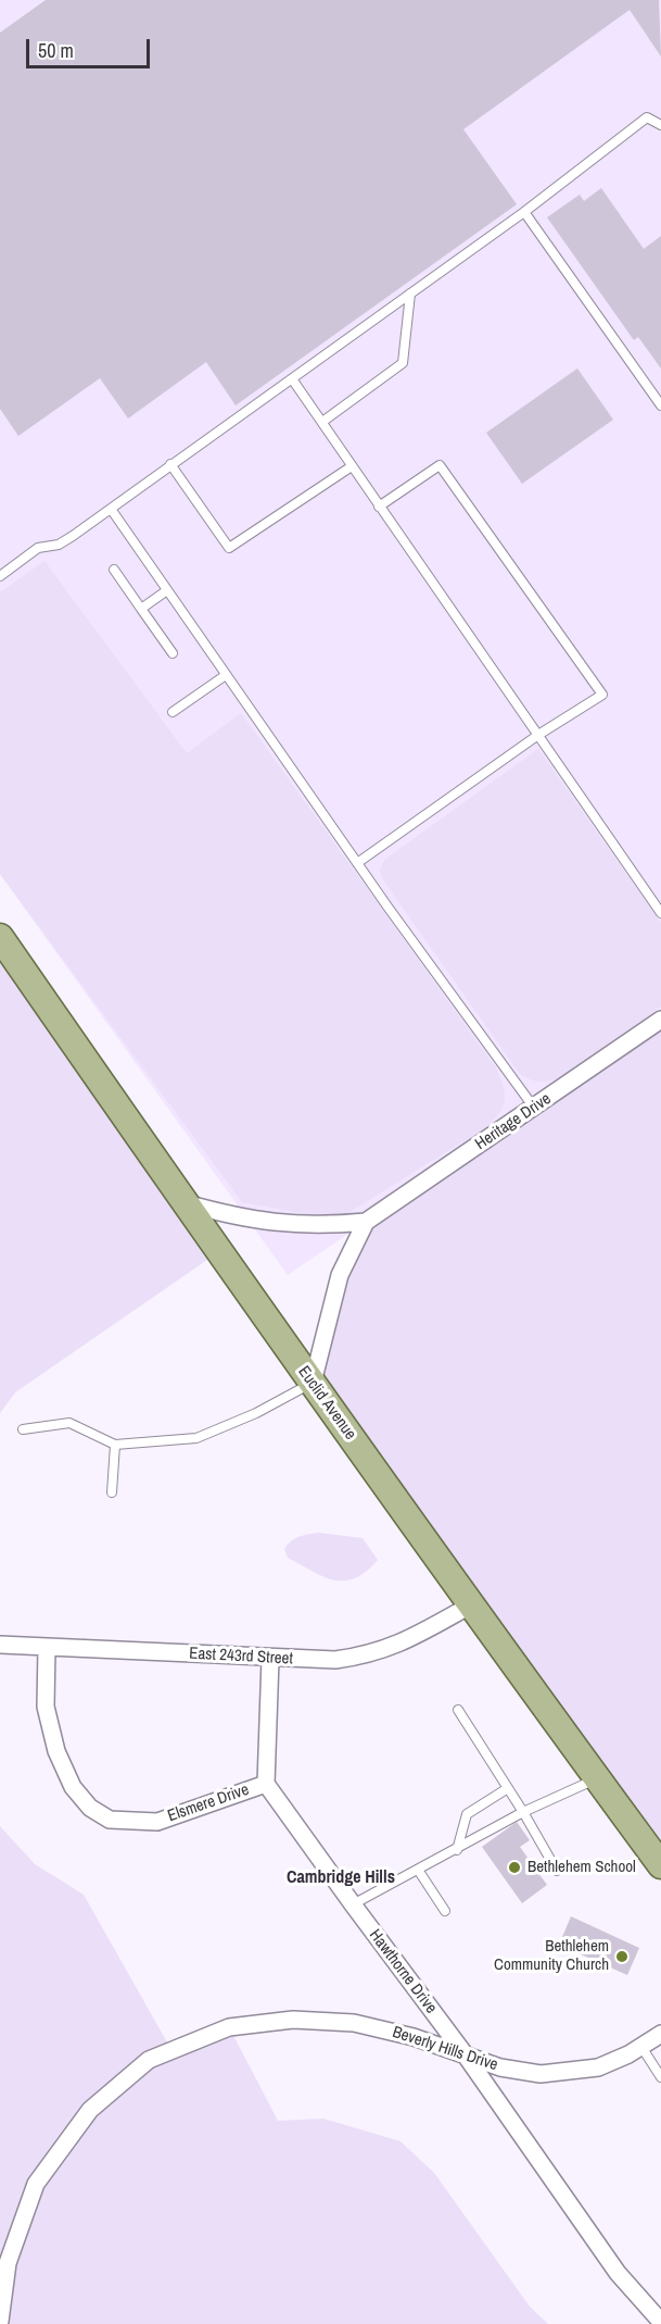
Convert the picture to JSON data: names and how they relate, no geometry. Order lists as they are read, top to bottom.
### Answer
{
  "streets": {
    "main road": ["Euclid Avenue"],
    "street": [
      "Heritage Drive",
      "East 243rd Street",
      "Elsmere Drive",
      "Hawthorne Drive",
      "Beverly Hills Drive"
    ]
  },
  "crossings": [
    ["Heritage Drive", "Euclid Avenue"],
    ["Euclid Avenue", "East 243rd Street"],
    ["East 243rd Street", "Elsmere Drive"],
    ["Elsmere Drive", "Hawthorne Drive"],
    ["Hawthorne Drive", "Beverly Hills Drive"]
  ],
  "districts": ["Cambridge Hills"],
  "places": ["Bethlehem School", "Bethlehem Community Church"],
  "scale_bar": "50 m"
}
